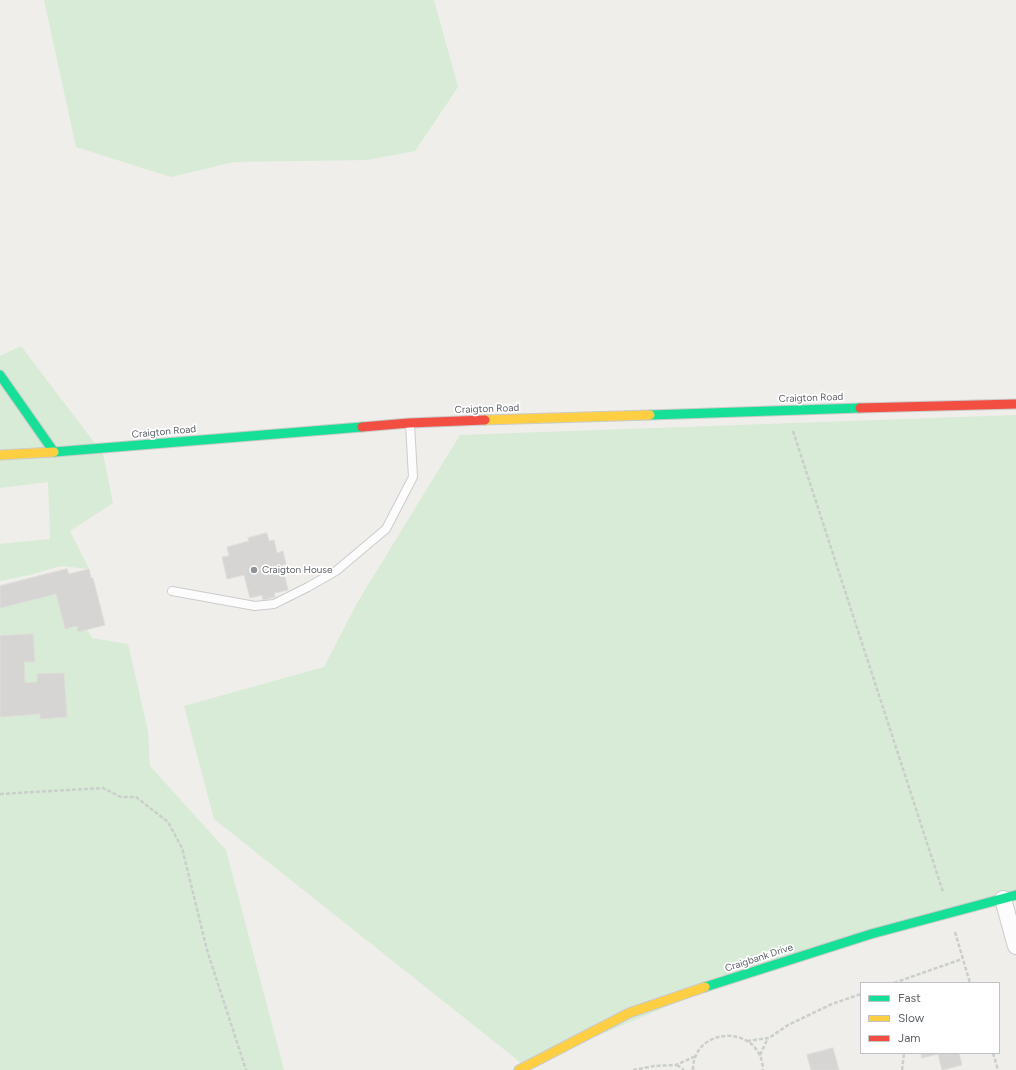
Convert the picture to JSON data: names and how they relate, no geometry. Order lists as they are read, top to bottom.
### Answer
{
  "streets": {
    "street": ["Craigton Road", "Craigbank Drive"]
  },
  "places": ["Craigton House"],
  "legend": ["Fast", "Slow", "Jam"]
}
